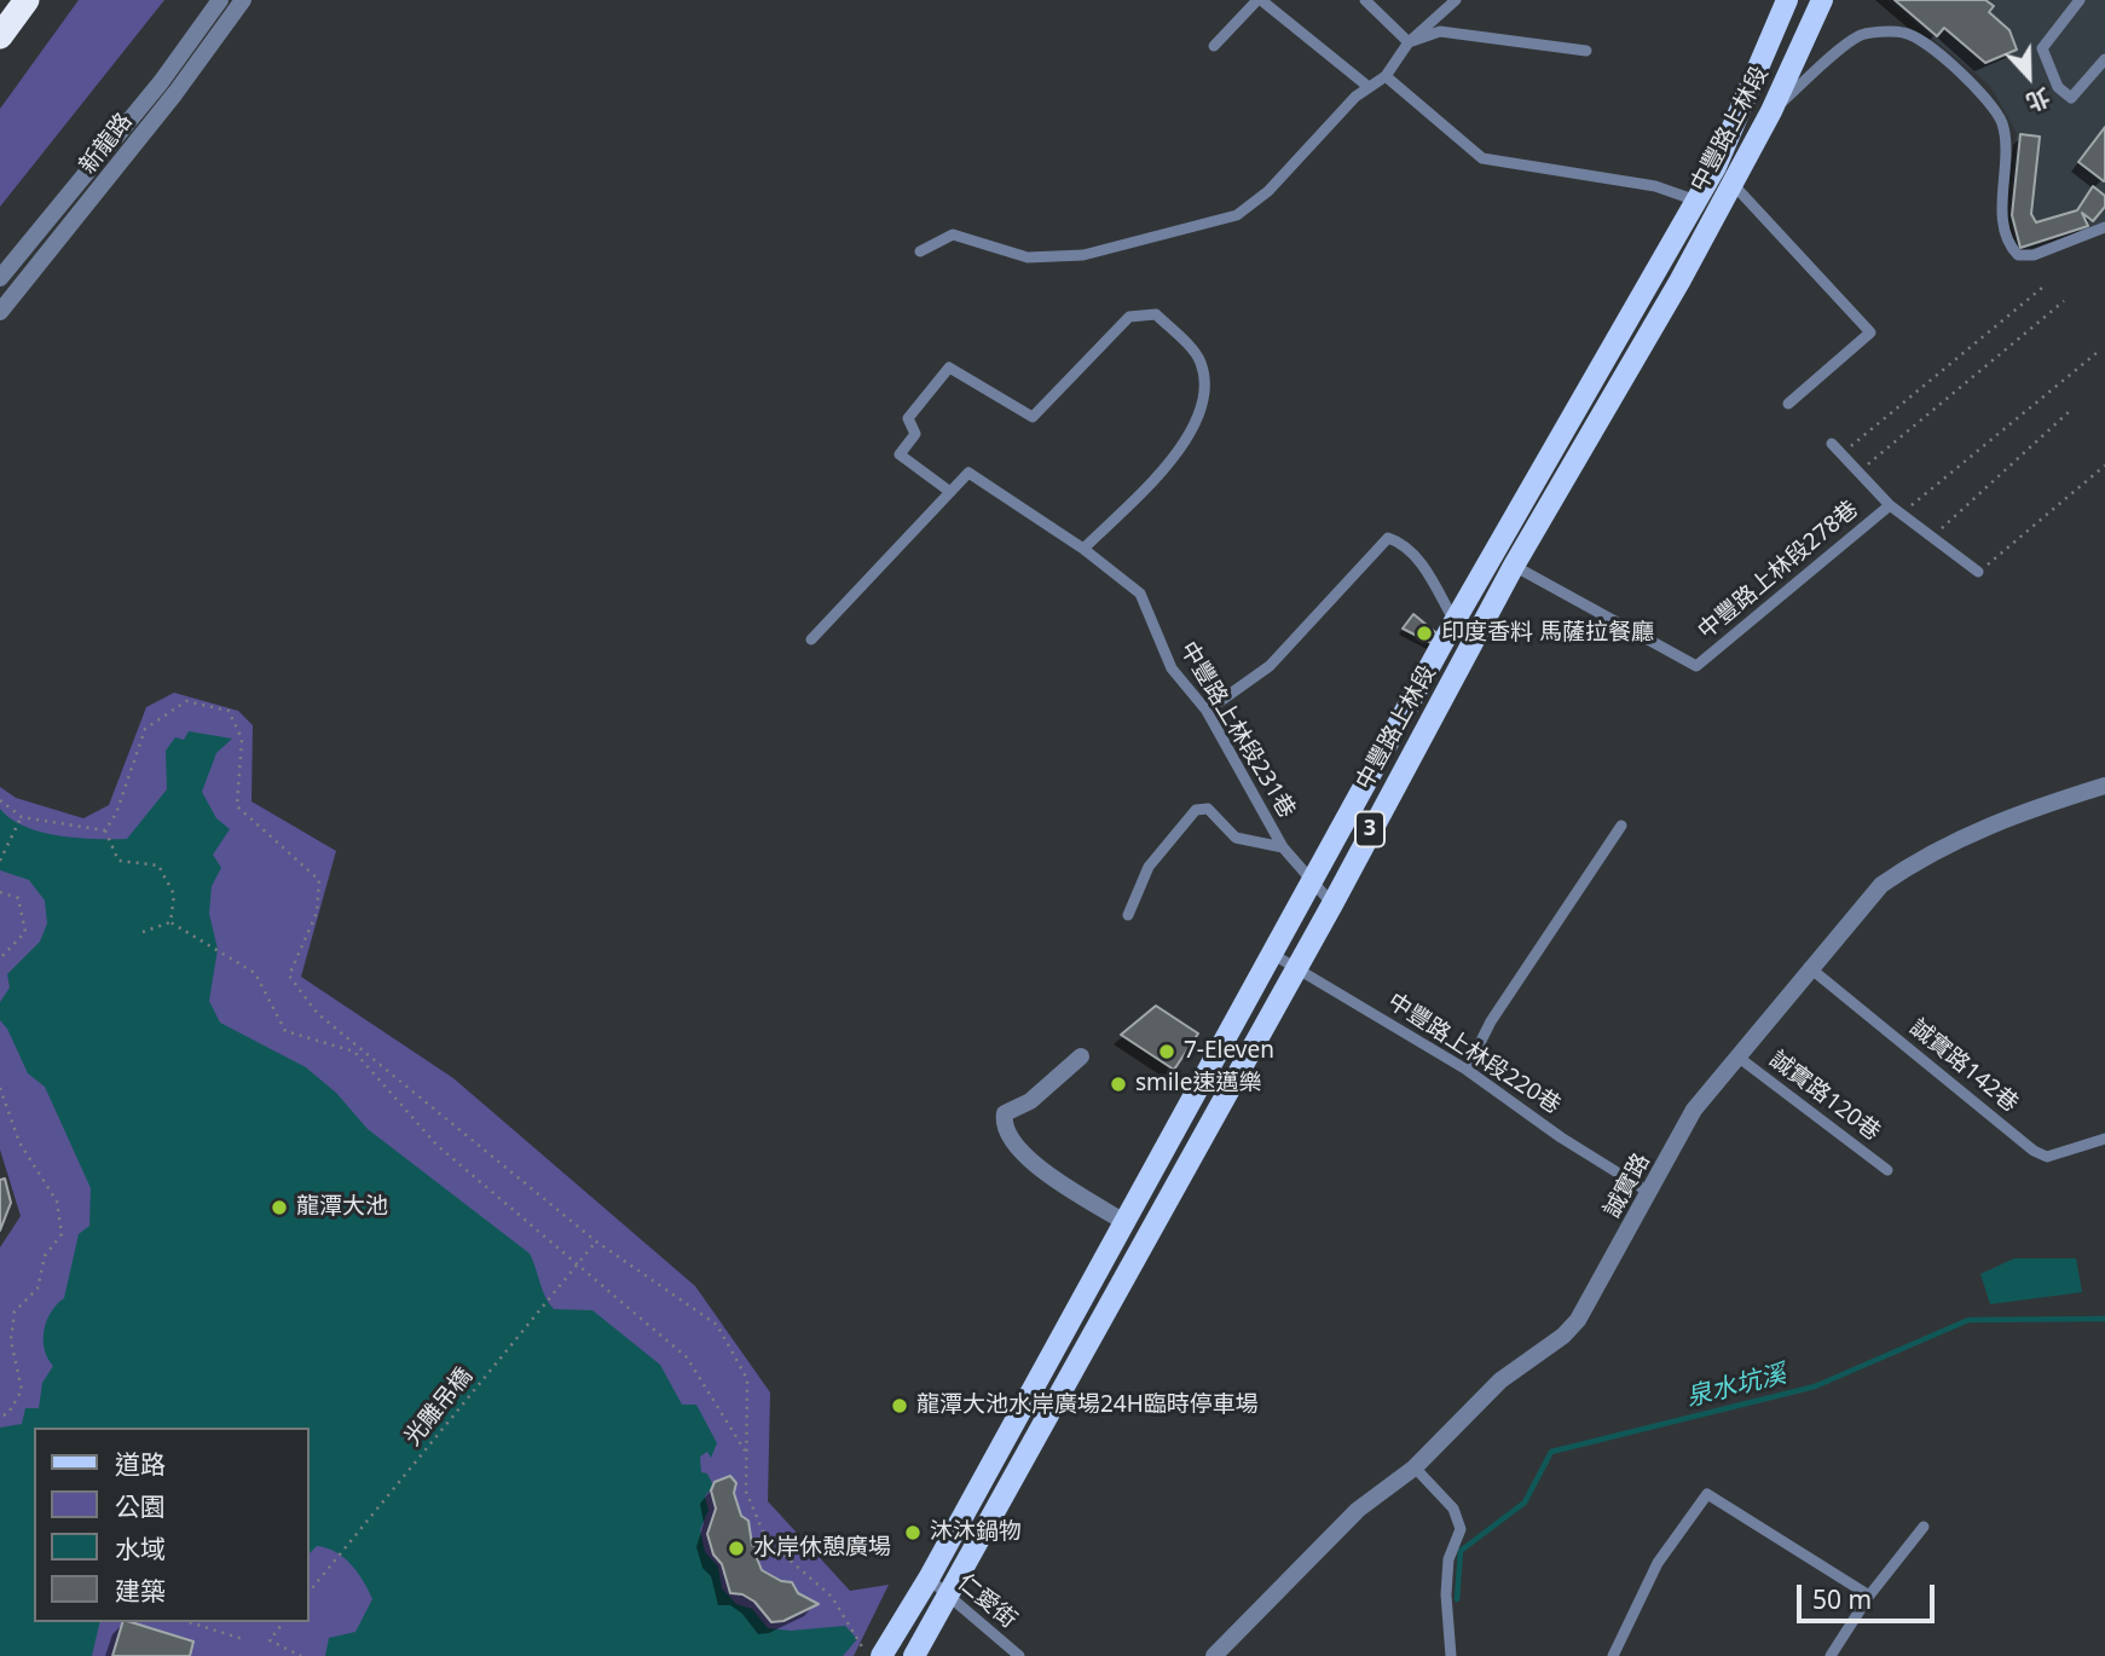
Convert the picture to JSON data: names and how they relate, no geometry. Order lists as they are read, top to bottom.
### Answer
{
  "streets": {
    "main road": ["中豐路上林段", "3"],
    "street": ["新龍路", "誠實路"],
    "lane": [
      "中豐路上林段278巷",
      "中豐路上林段231巷",
      "中豐路上林段220巷",
      "誠實路142巷",
      "誠實路120巷",
      "仁愛街"
    ],
    "path": ["光雕吊橋"]
  },
  "crossings": [
    ["中豐路上林段", "中豐路上林段278巷"],
    ["中豐路上林段", "中豐路上林段231巷"],
    ["中豐路上林段", "中豐路上林段220巷"],
    ["中豐路上林段", "仁愛街"],
    ["中豐路上林段220巷", "誠實路"],
    ["誠實路142巷", "誠實路"],
    ["誠實路120巷", "誠實路"]
  ],
  "water": ["泉水坑溪"],
  "places": [
    "印度香料 馬薩拉餐廳",
    "7-Eleven",
    "smile速邁樂",
    "龍潭大池",
    "龍潭大池水岸廣場24H臨時停車場",
    "沐沐鍋物",
    "水岸休憩廣場"
  ],
  "legend": [
    "道路",
    "公園",
    "水域",
    "建築"
  ],
  "scale_bar": "50 m",
  "north": "bottom"
}
